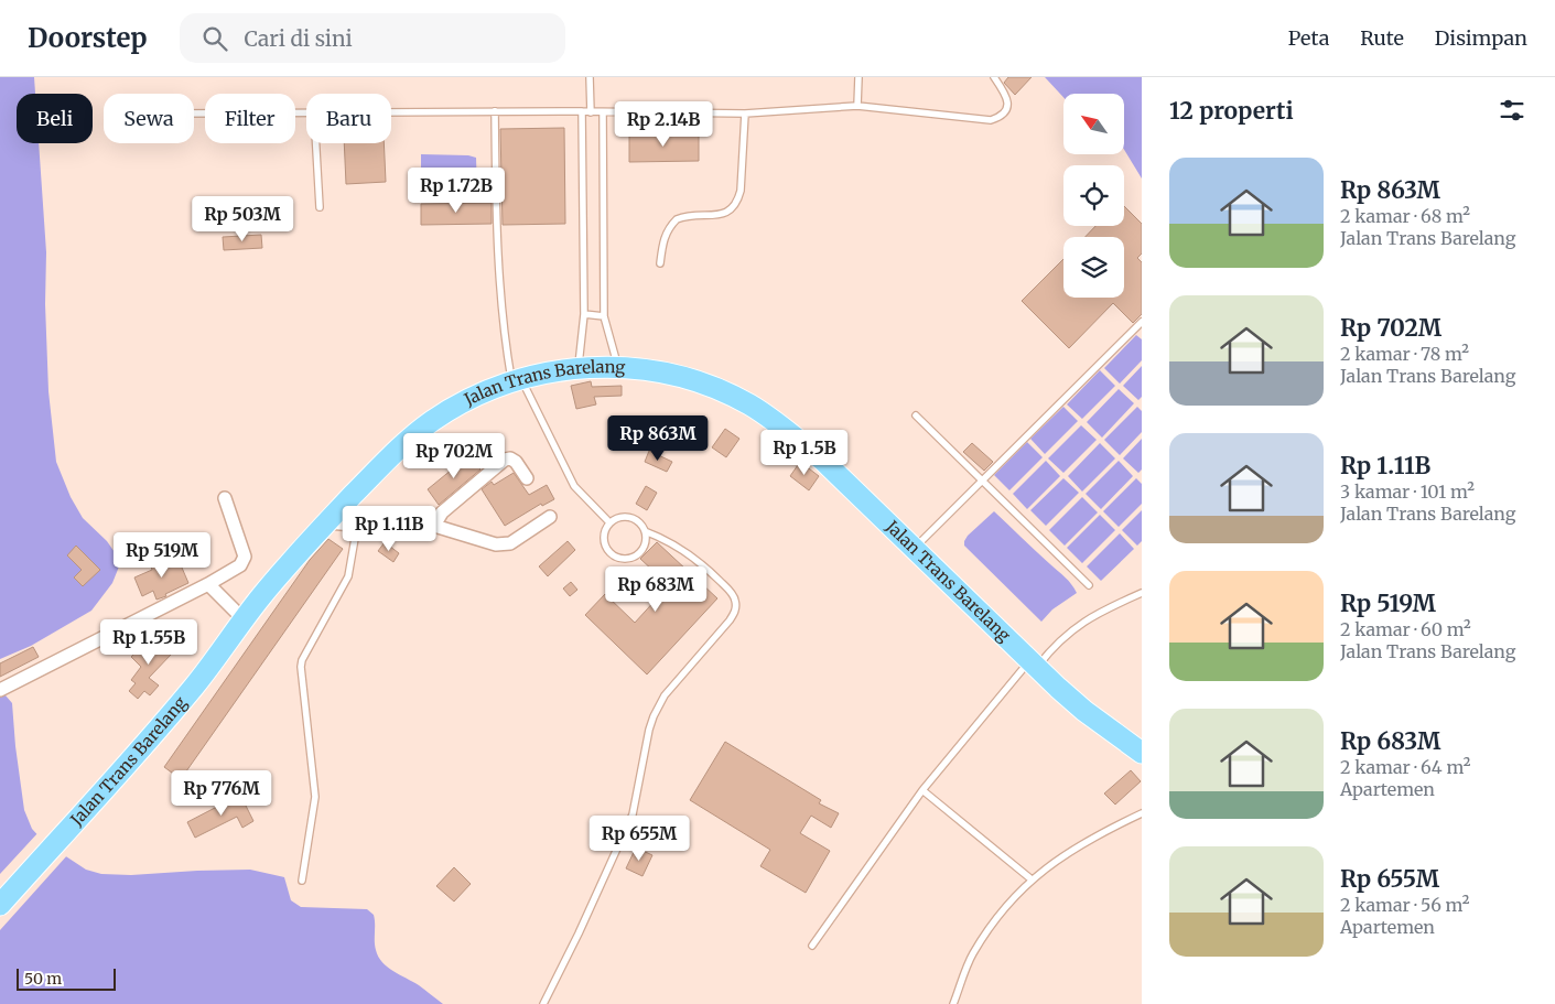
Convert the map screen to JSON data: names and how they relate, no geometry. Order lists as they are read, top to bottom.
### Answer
{
  "streets": {
    "highway": ["Jalan Trans Barelang"]
  },
  "scale_bar": "50 m",
  "north": "top left",
  "page": {
    "header": "Doorstep",
    "search": "Cari di sini",
    "nav": ["Peta", "Rute", "Disimpan"],
    "heading": "12 properti",
    "chip": [
      "Beli",
      "Sewa",
      "Filter",
      "Baru"
    ],
    "price": [
      "Rp 2.14B",
      "Rp 1.72B",
      "Rp 503M",
      "Rp 863M",
      "Rp 1.5B",
      "Rp 702M",
      "Rp 1.11B",
      "Rp 519M",
      "Rp 683M",
      "Rp 1.55B",
      "Rp 776M",
      "Rp 655M"
    ],
    "list": [
      {
        "name": "Rp 863M",
        "note": "2 kamar · 68 m² · Jalan Trans Barelang"
      },
      {
        "name": "Rp 702M",
        "note": "2 kamar · 78 m² · Jalan Trans Barelang"
      },
      {
        "name": "Rp 1.11B",
        "note": "3 kamar · 101 m² · Jalan Trans Barelang"
      },
      {
        "name": "Rp 519M",
        "note": "2 kamar · 60 m² · Jalan Trans Barelang"
      },
      {
        "name": "Rp 683M",
        "note": "2 kamar · 64 m² · Apartemen"
      },
      {
        "name": "Rp 655M",
        "note": "2 kamar · 56 m² · Apartemen"
      }
    ],
    "scale": "50 m"
  }
}
